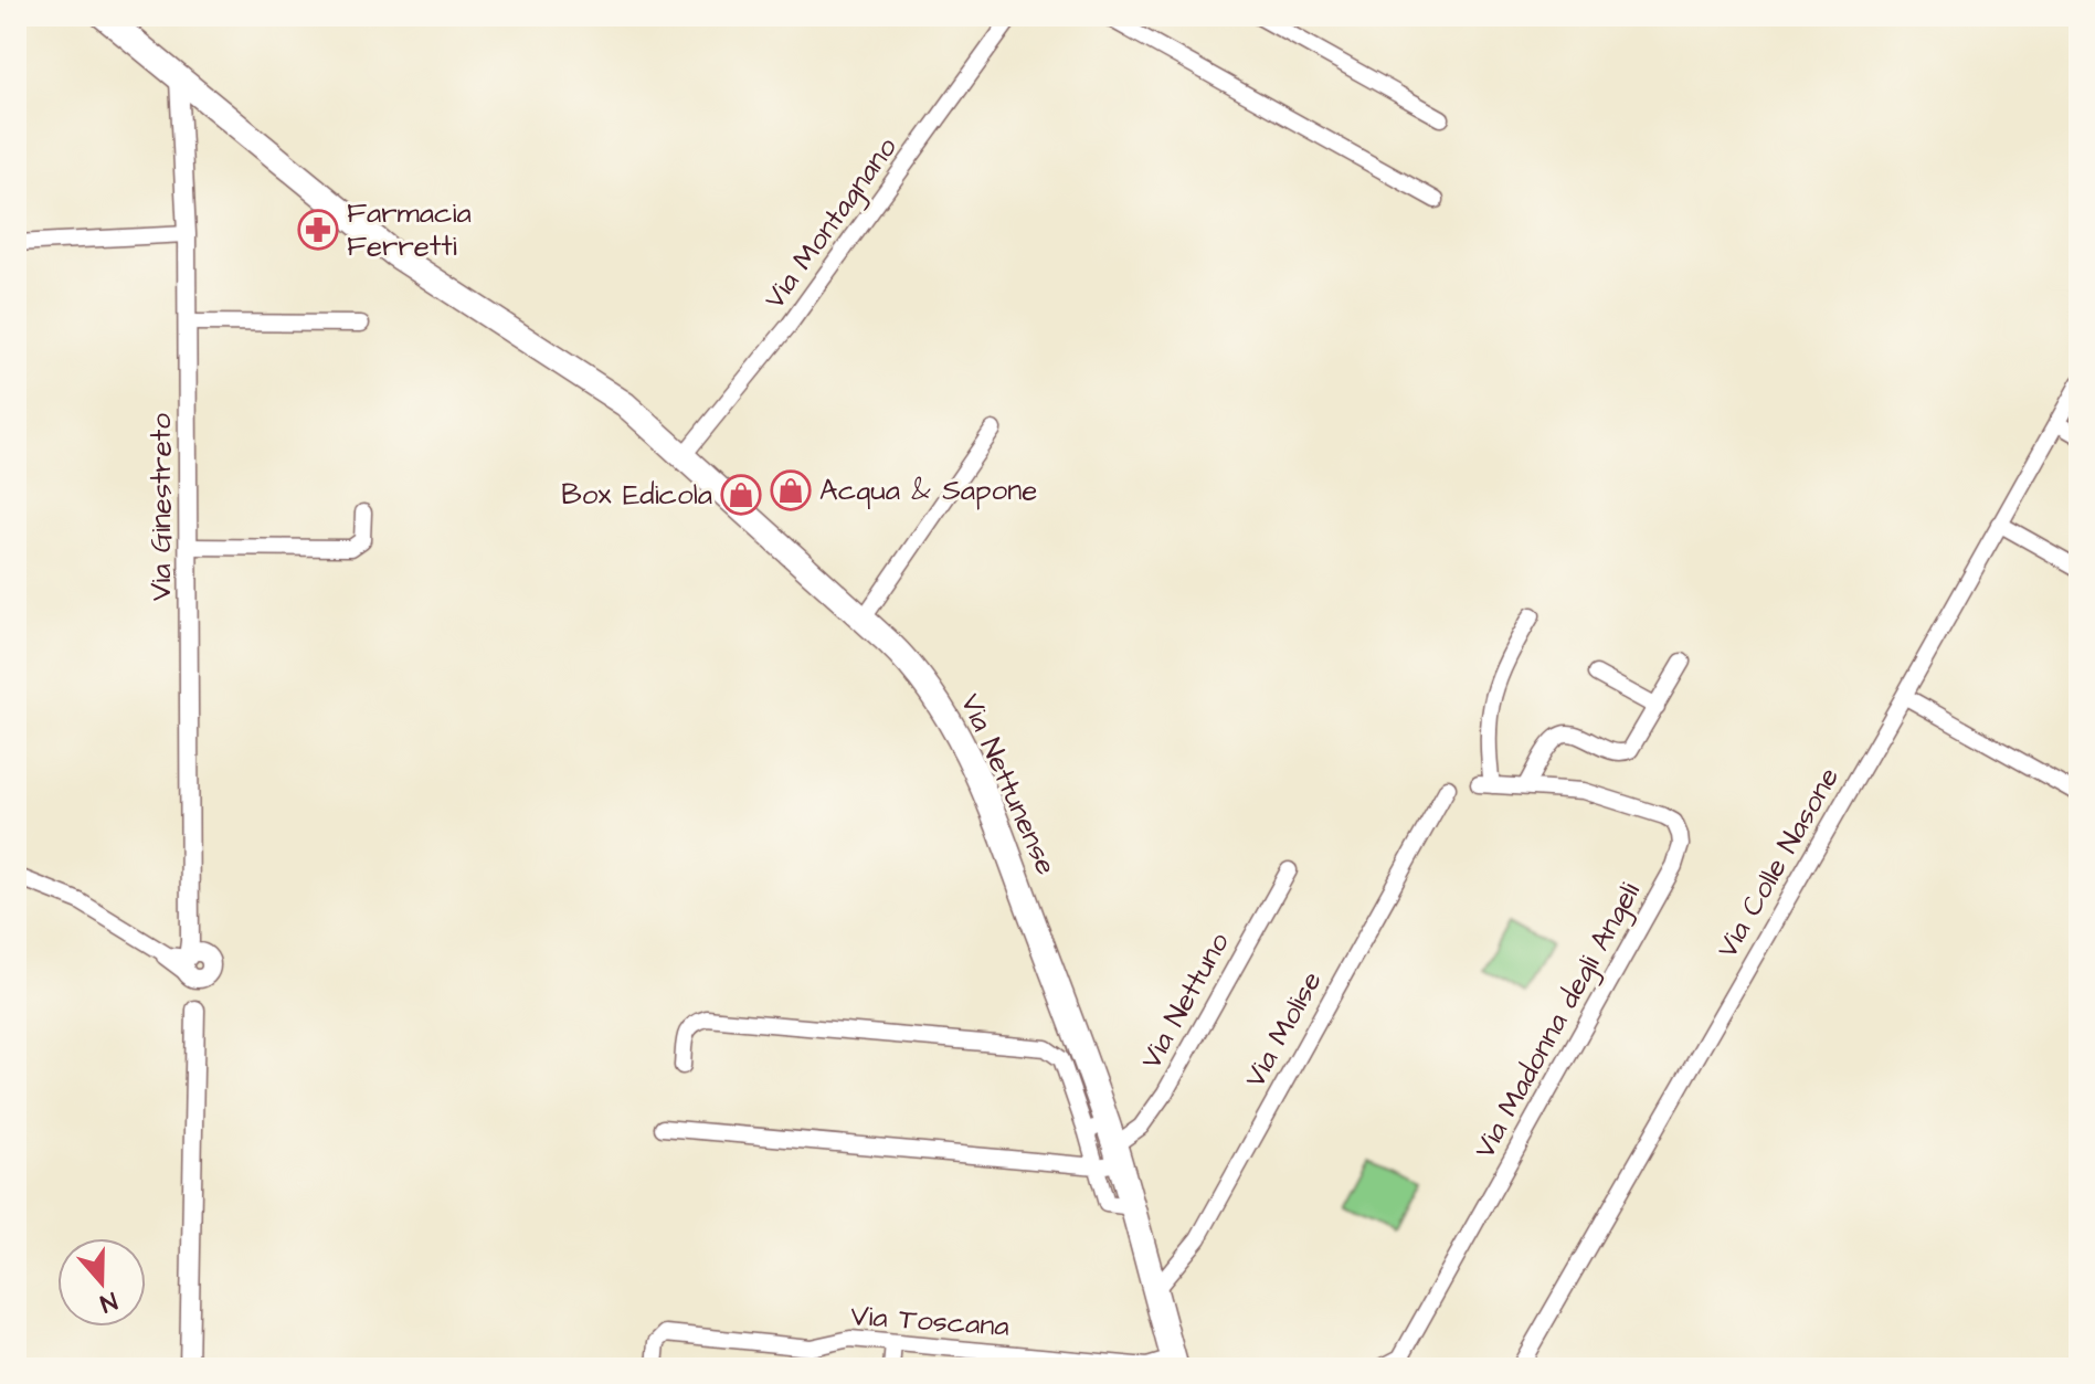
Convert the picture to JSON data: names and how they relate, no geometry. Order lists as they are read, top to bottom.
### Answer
{
  "streets": {
    "main road": ["Via Nettunense"],
    "street": [
      "Via Montagnano",
      "Via Ginestreto",
      "Via Colle Nasone",
      "Via Nettuno",
      "Via Madonna degli Angeli",
      "Via Molise",
      "Via Toscana"
    ]
  },
  "crossings": [
    ["Via Montagnano", "Via Nettunense"],
    ["Via Ginestreto", "Via Nettunense"],
    ["Via Nettunense", "Via Nettuno"],
    ["Via Nettunense", "Via Molise"],
    ["Via Nettunense", "Via Toscana"]
  ],
  "places": {
    "pharmacy": ["Farmacia Ferretti"],
    "shop": ["Acqua & Sapone", "Box Edicola"]
  },
  "north": "bottom"
}
